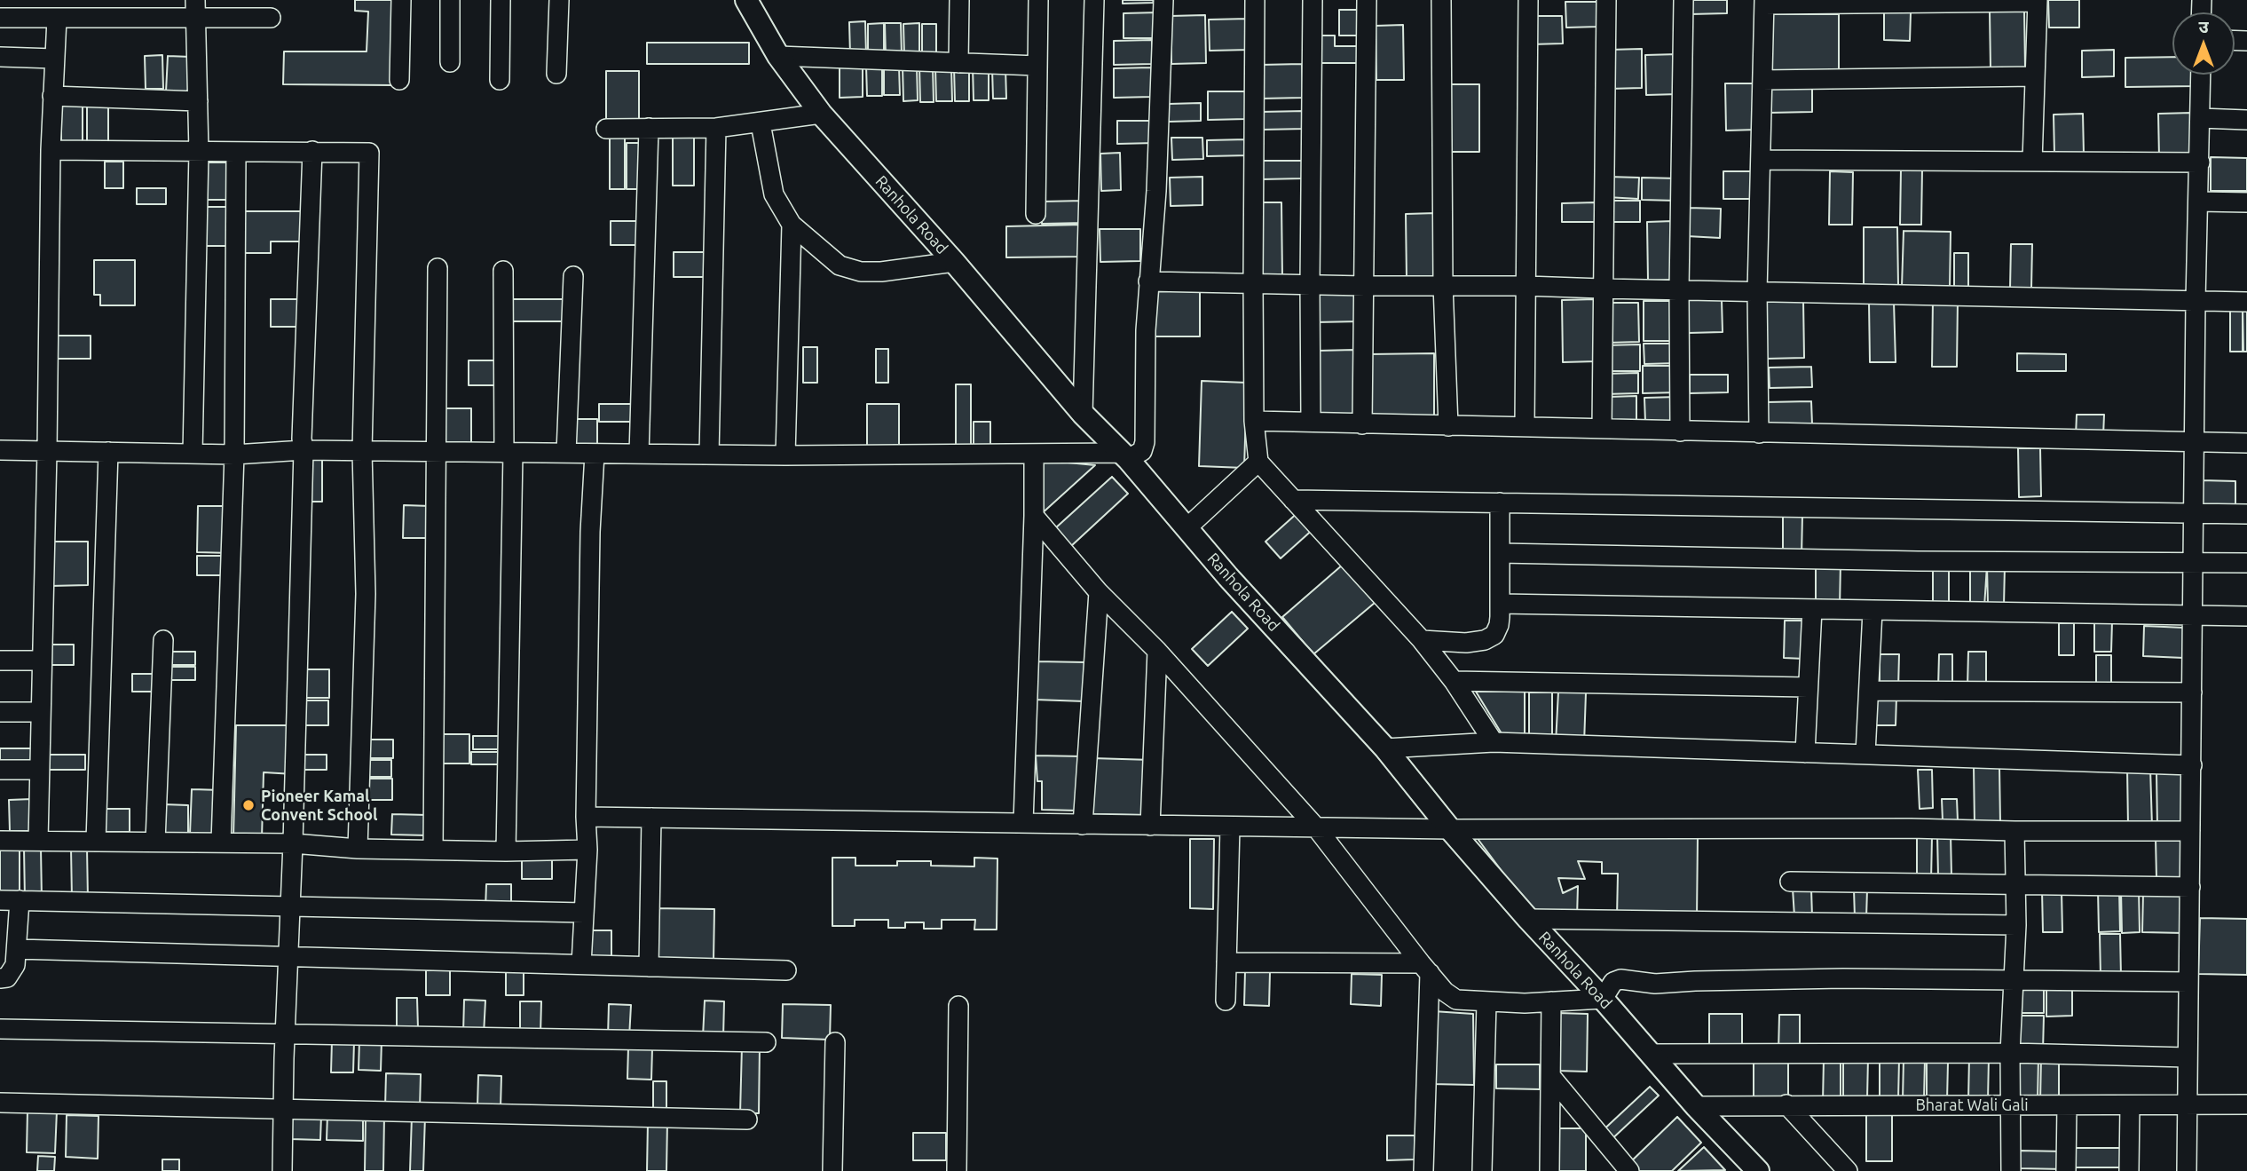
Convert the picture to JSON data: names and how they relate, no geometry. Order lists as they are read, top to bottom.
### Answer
{
  "streets": {
    "street": ["Ranhola Road", "Bharat Wali Gali"]
  },
  "crossings": [
    ["Ranhola Road", "Bharat Wali Gali"]
  ],
  "places": ["Pioneer Kamal Convent School"],
  "north": "top"
}
